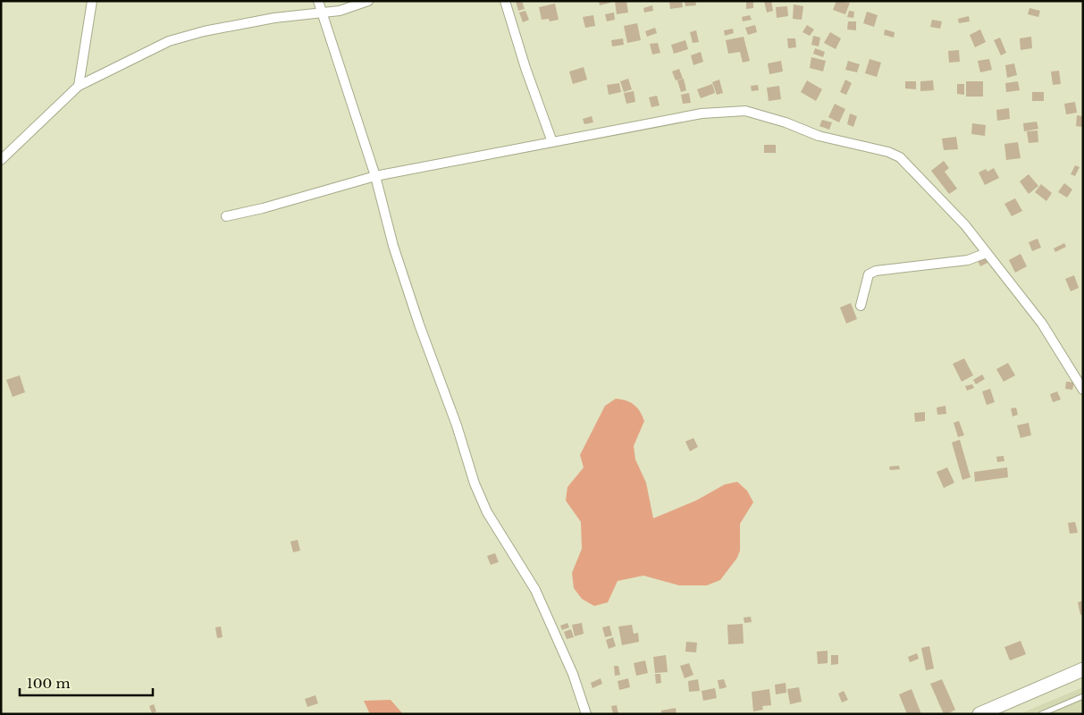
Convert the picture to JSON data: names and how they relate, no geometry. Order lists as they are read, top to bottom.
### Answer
{
  "scale_bar": "100 m"
}
